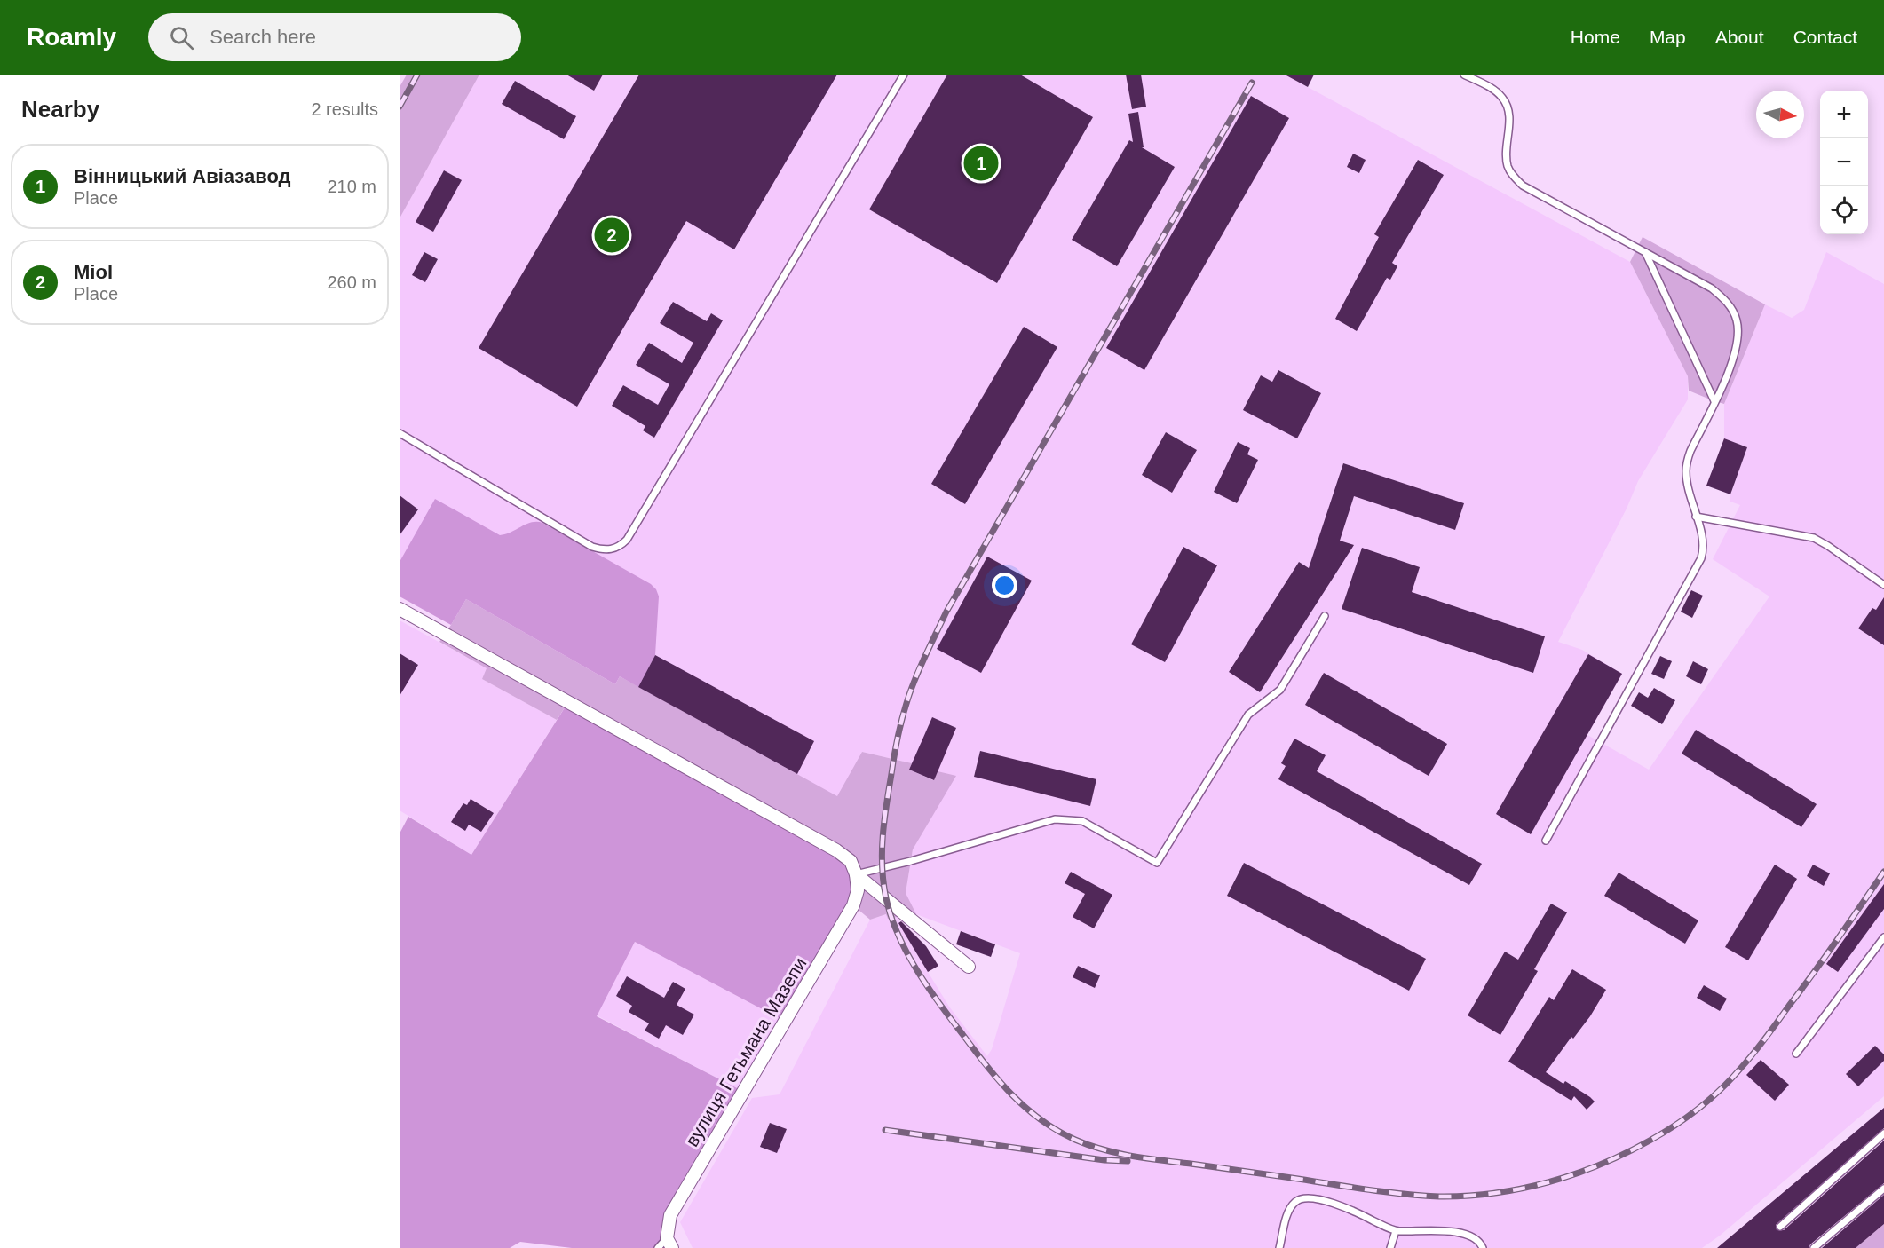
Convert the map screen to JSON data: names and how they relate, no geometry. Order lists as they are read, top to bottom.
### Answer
{
  "streets": {
    "street": ["вулиця Гетьмана Мазепи"]
  },
  "north": "right",
  "page": {
    "header": "Roamly",
    "search": "Search here",
    "nav": [
      "Home",
      "Map",
      "About",
      "Contact"
    ],
    "heading": ["Nearby", "2 results"],
    "map_buttons": ["+", "−"],
    "list": [
      {
        "mark": "1",
        "name": "Вінницький Авіазавод",
        "note": "Place",
        "value": "210 m"
      },
      {
        "mark": "2",
        "name": "Miol",
        "note": "Place",
        "value": "260 m"
      }
    ],
    "pins": ["1", "2"]
  }
}
